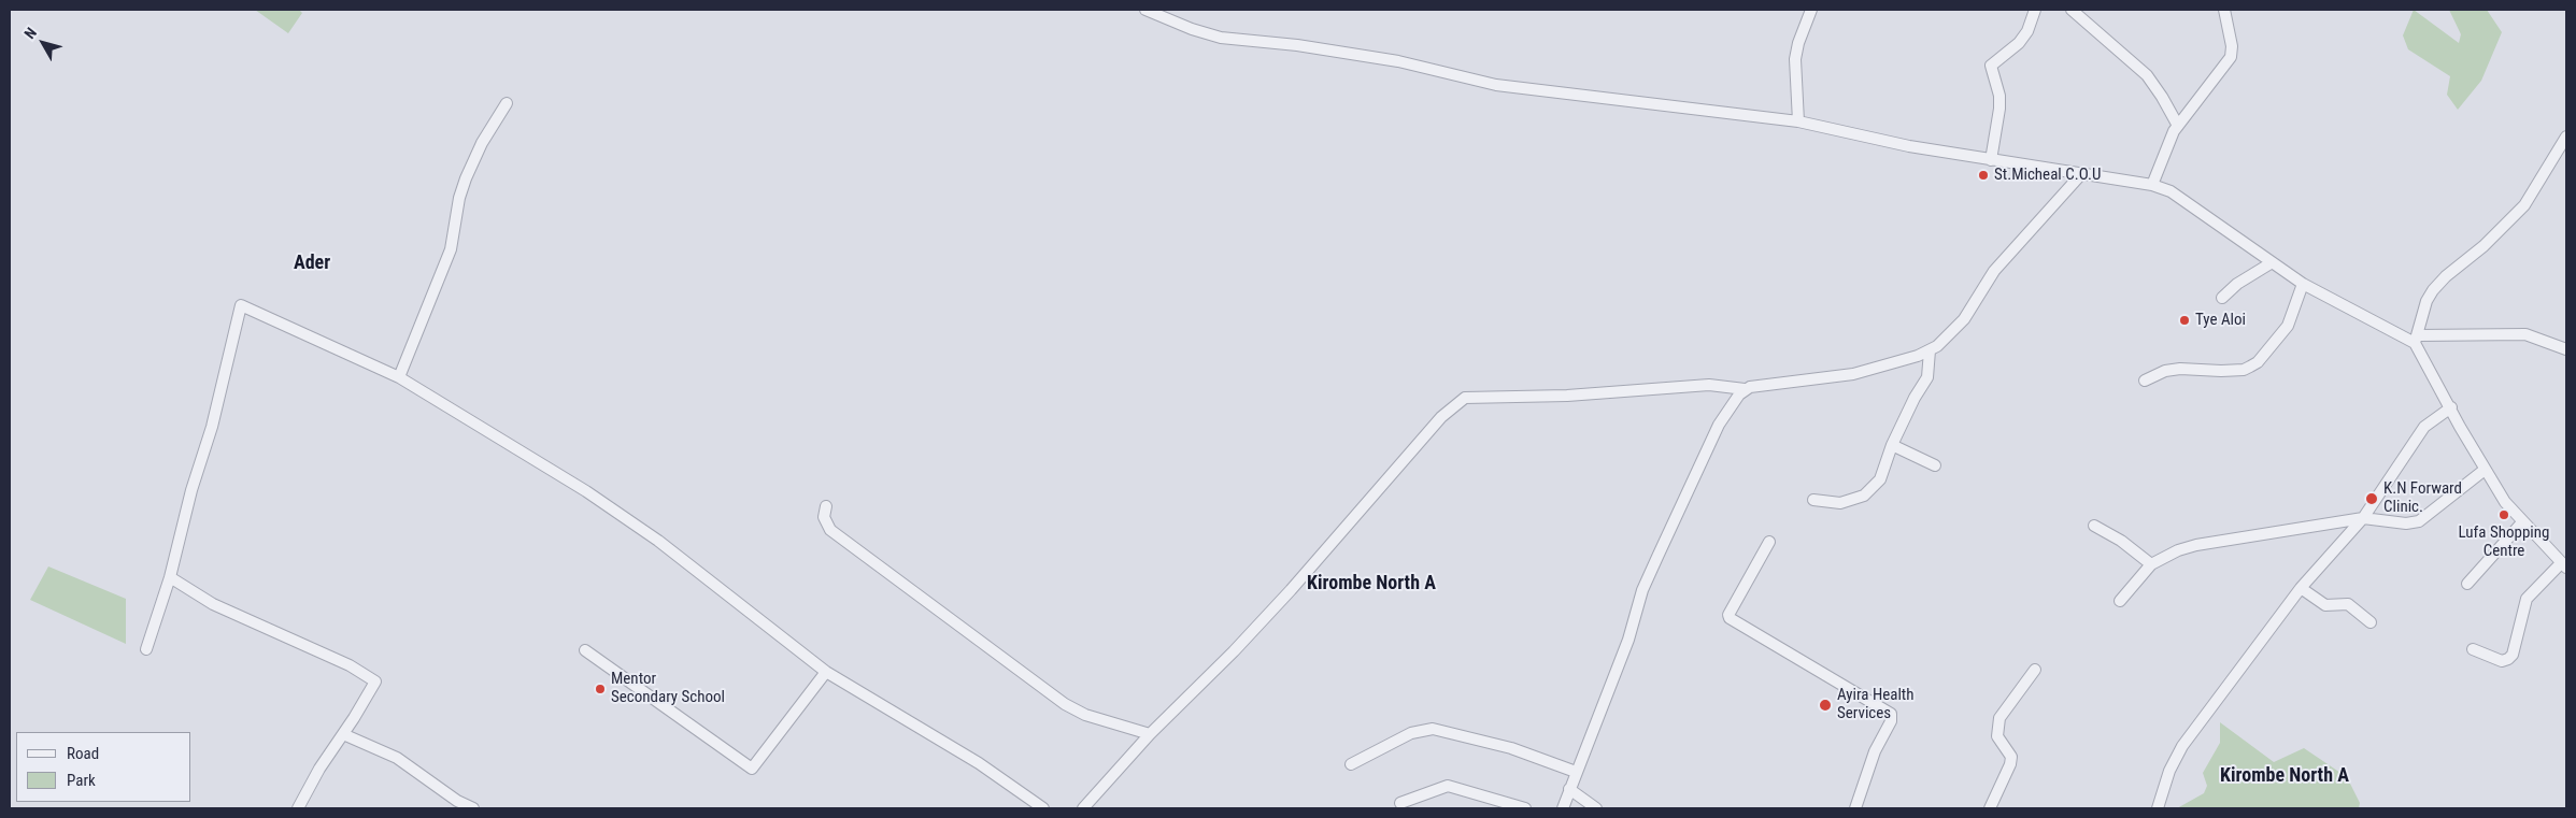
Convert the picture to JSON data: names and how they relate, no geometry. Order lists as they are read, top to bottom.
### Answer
{
  "districts": ["Ader", "Kirombe North A", "Kirombe North A"],
  "places": [
    "St.Micheal C.O.U",
    "Tye Aloi",
    "K.N Forward Clinic.",
    "Lufa Shopping Centre",
    "Mentor Secondary School",
    "Ayira Health Services"
  ],
  "legend": ["Road", "Park"],
  "north": "top left"
}
